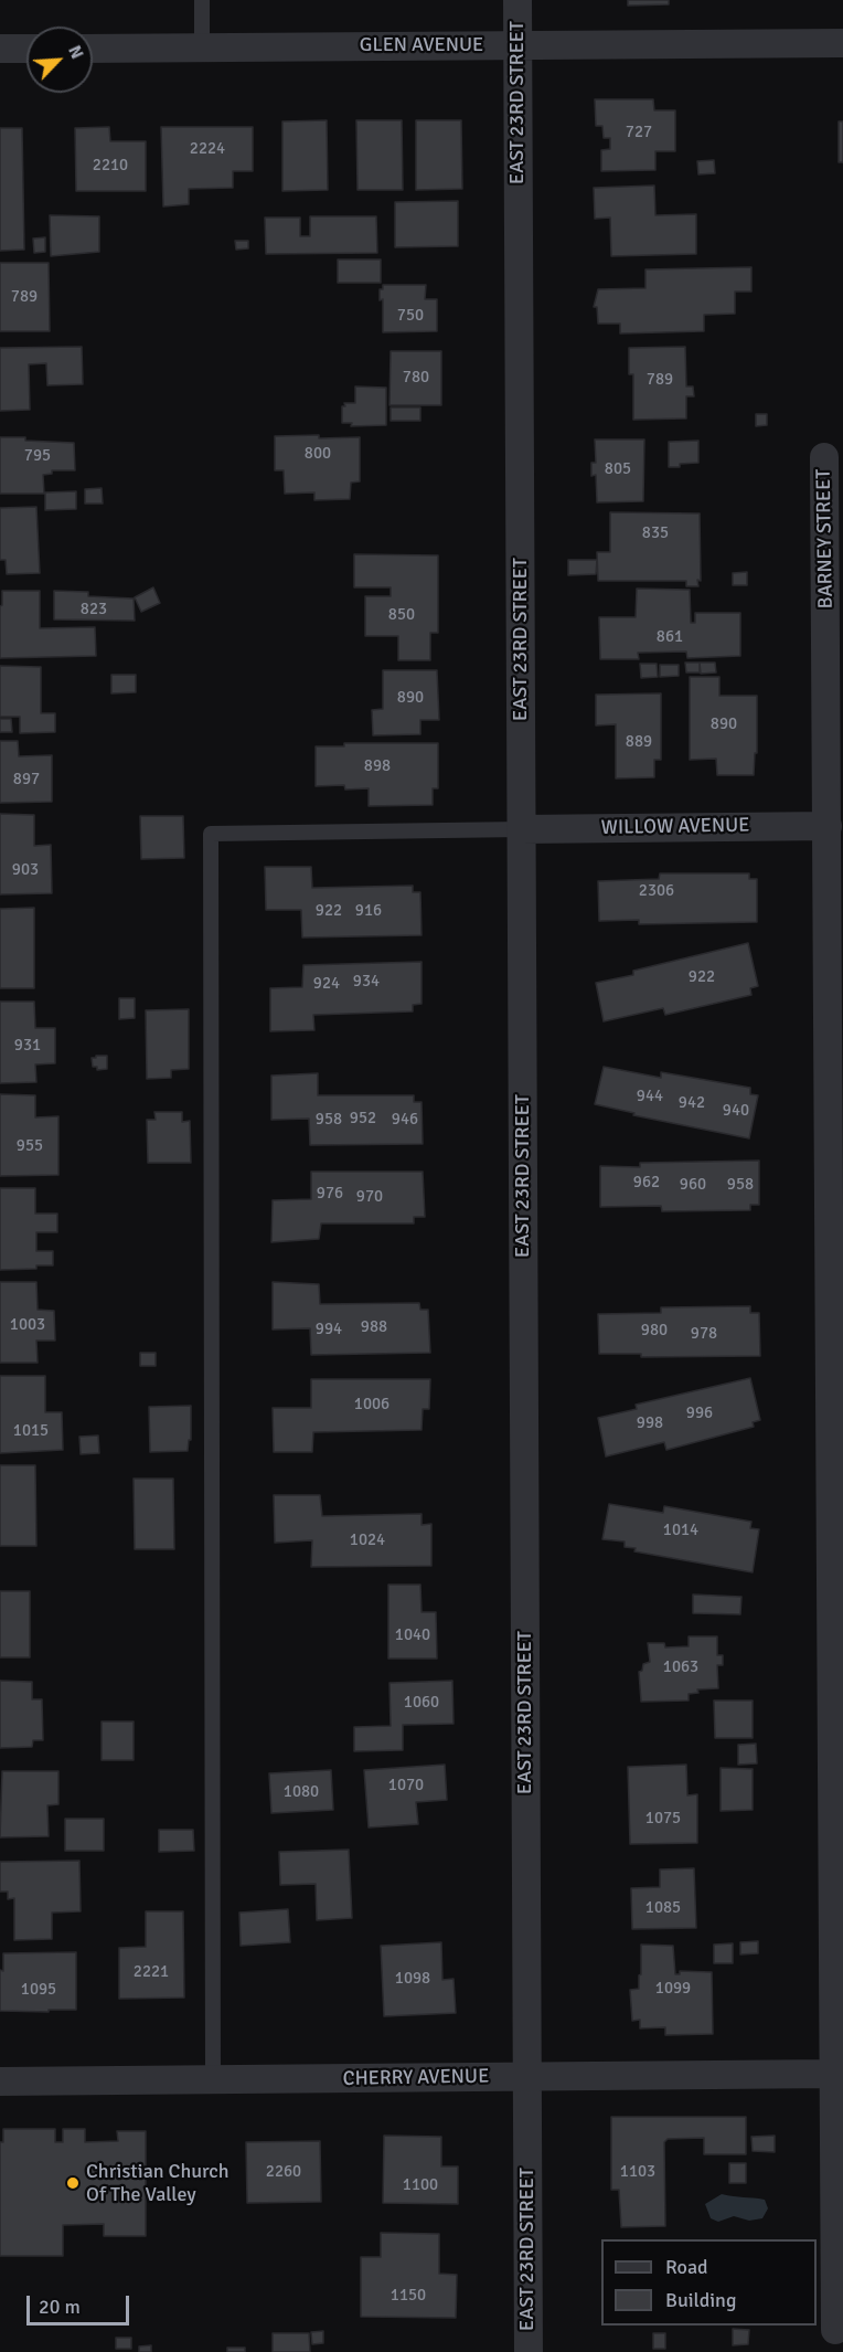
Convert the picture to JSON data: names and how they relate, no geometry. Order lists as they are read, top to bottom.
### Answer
{
  "streets": {
    "street": [
      "GLEN AVENUE",
      "EAST 23RD STREET",
      "BARNEY STREET",
      "WILLOW AVENUE",
      "CHERRY AVENUE"
    ]
  },
  "crossings": [
    ["GLEN AVENUE", "EAST 23RD STREET"],
    ["EAST 23RD STREET", "WILLOW AVENUE"],
    ["EAST 23RD STREET", "CHERRY AVENUE"],
    ["BARNEY STREET", "WILLOW AVENUE"],
    ["BARNEY STREET", "CHERRY AVENUE"]
  ],
  "places": ["Christian Church Of The Valley"],
  "house_numbers": [
    "727",
    "2224",
    "2210",
    "789",
    "750",
    "780",
    "789",
    "800",
    "795",
    "805",
    "835",
    "823",
    "850",
    "861",
    "890",
    "890",
    "889",
    "898",
    "897",
    "903",
    "2306",
    "922",
    "916",
    "922",
    "934",
    "924",
    "931",
    "944",
    "942",
    "940",
    "952",
    "958",
    "946",
    "955",
    "962",
    "960",
    "958",
    "976",
    "970",
    "1003",
    "988",
    "994",
    "980",
    "978",
    "1006",
    "996",
    "998",
    "1015",
    "1014",
    "1024",
    "1040",
    "1063",
    "1060",
    "1070",
    "1080",
    "1075",
    "1085",
    "2221",
    "1098",
    "1099",
    "1095",
    "2260",
    "1103",
    "1100",
    "1150"
  ],
  "legend": ["Road", "Building"],
  "scale_bar": "20 m",
  "north": "top right"
}
